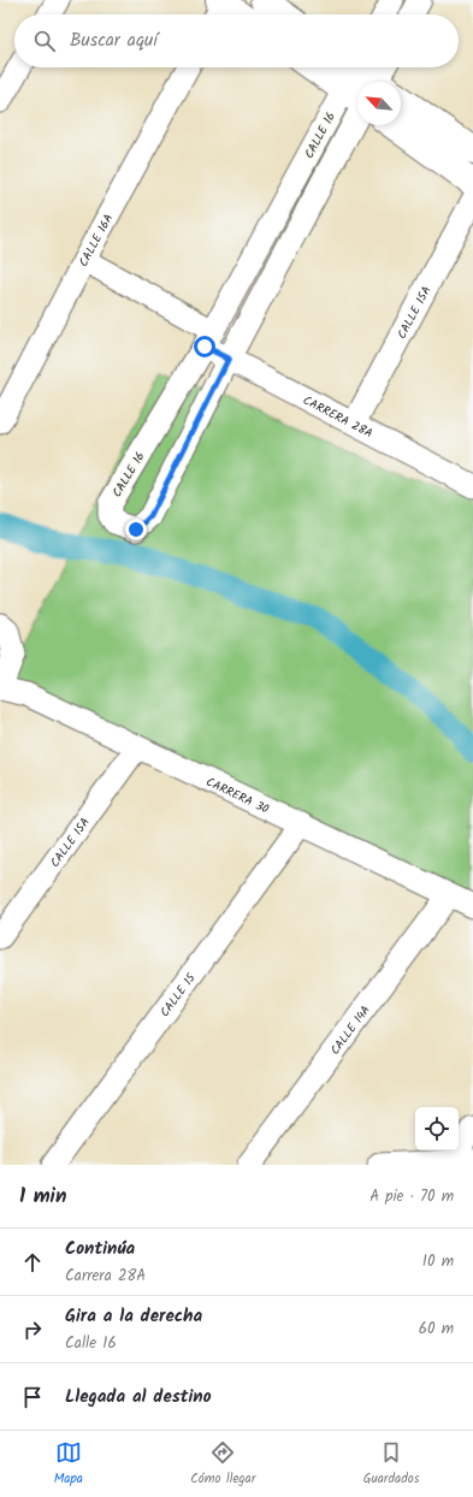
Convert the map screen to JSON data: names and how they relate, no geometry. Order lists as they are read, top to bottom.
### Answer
{
  "streets": {
    "street": [
      "CALLE 16",
      "CALLE 16A",
      "CALLE 15A",
      "CARRERA 28A",
      "CARRERA 30",
      "CALLE 15",
      "CALLE 14A"
    ]
  },
  "crossings": [
    ["CALLE 16", "CARRERA 28A"],
    ["CALLE 16A", "CARRERA 28A"],
    ["CALLE 15A", "CARRERA 28A"],
    ["CALLE 15A", "CARRERA 30"],
    ["CARRERA 30", "CALLE 15"],
    ["CARRERA 30", "CALLE 14A"]
  ],
  "north": "top left",
  "page": {
    "search": "Buscar aquí",
    "heading": ["1 min", "A pie · 70 m"],
    "list": [
      ["Continúa", "Carrera 28A", "10 m"],
      ["Gira a la derecha", "Calle 16", "60 m"],
      "Llegada al destino"
    ],
    "nav": ["Mapa", "Cómo llegar", "Guardados"]
  }
}
